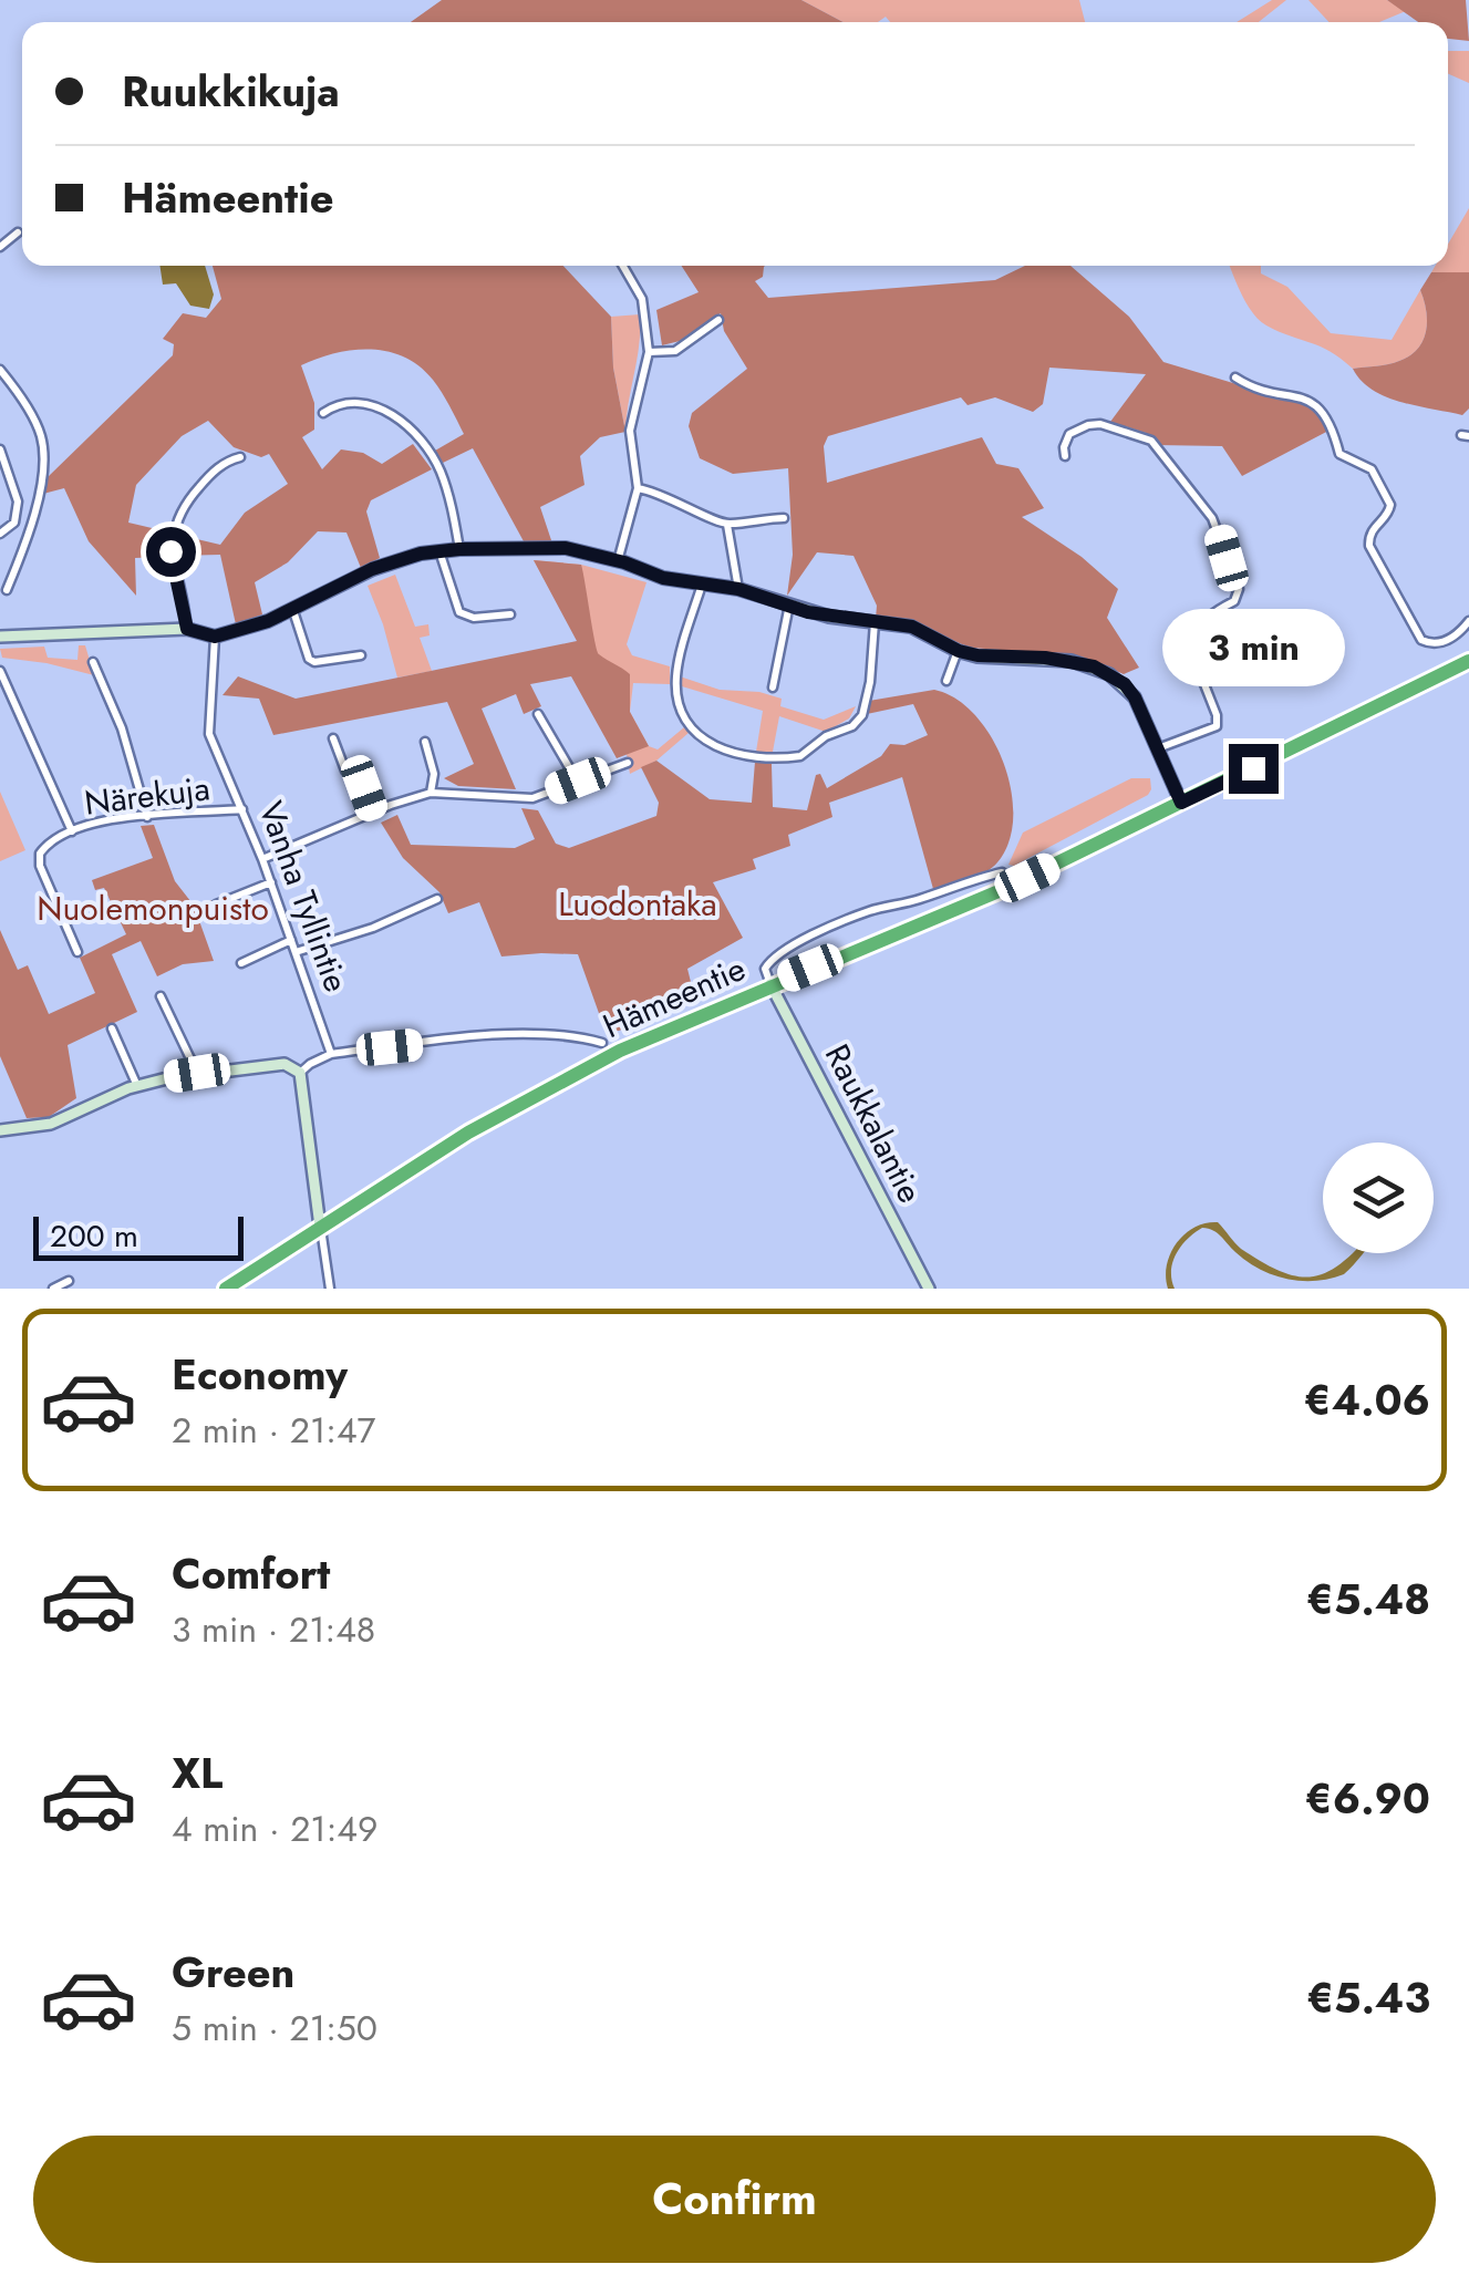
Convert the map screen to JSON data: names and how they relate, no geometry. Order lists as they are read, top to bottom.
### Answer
{
  "streets": {
    "highway": ["Hämeentie"],
    "street": ["Närekuja", "Vanha Tyllintie", "Raukkalantie"]
  },
  "crossings": [
    ["Närekuja", "Vanha Tyllintie"],
    ["Hämeentie", "Raukkalantie"]
  ],
  "parks": ["Luodontaka", "Nuolemonpuisto"],
  "scale_bar": "200 m",
  "page": {
    "banner": ["Ruukkikuja", "Hämeentie"],
    "bubble": "3 min",
    "scale": "200 m",
    "list": [
      {
        "name": "Economy",
        "note": "2 min · 21:47",
        "value": "€4.06"
      },
      {
        "name": "Comfort",
        "note": "3 min · 21:48",
        "value": "€5.48"
      },
      {
        "name": "XL",
        "note": "4 min · 21:49",
        "value": "€6.90"
      },
      {
        "name": "Green",
        "note": "5 min · 21:50",
        "value": "€5.43"
      }
    ],
    "buttons": "Confirm"
  }
}
